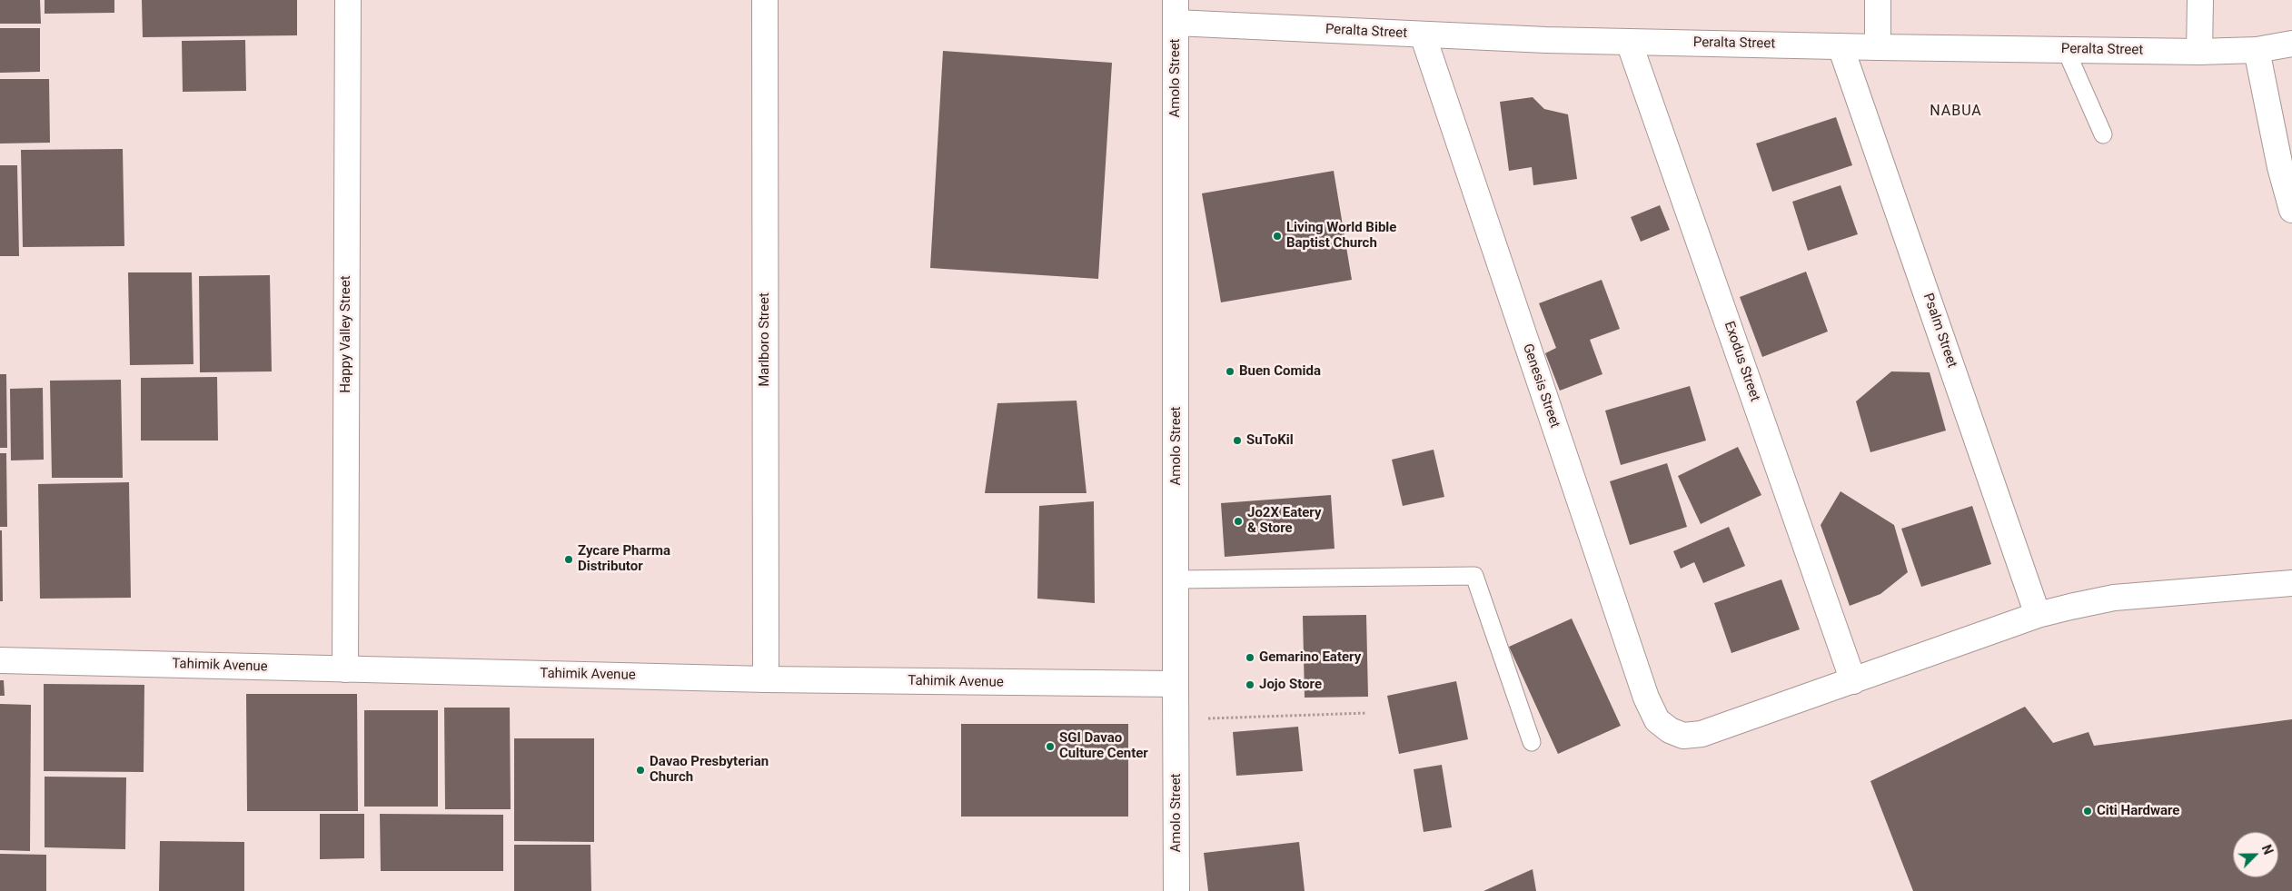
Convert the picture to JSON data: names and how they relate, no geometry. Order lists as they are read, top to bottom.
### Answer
{
  "streets": {
    "street": [
      "Peralta Street",
      "Amolo Street",
      "Psalm Street",
      "Happy Valley Street",
      "Marlboro Street",
      "Exodus Street",
      "Genesis Street",
      "Tahimik Avenue"
    ]
  },
  "crossings": [
    ["Peralta Street", "Amolo Street"],
    ["Peralta Street", "Psalm Street"],
    ["Peralta Street", "Exodus Street"],
    ["Peralta Street", "Genesis Street"],
    ["Amolo Street", "Tahimik Avenue"],
    ["Happy Valley Street", "Tahimik Avenue"],
    ["Marlboro Street", "Tahimik Avenue"],
    ["Exodus Street", "Genesis Street"]
  ],
  "districts": ["NABUA"],
  "places": [
    "Living World Bible Baptist Church",
    "Buen Comida",
    "SuToKil",
    "Jo2X Eatery & Store",
    "Zycare Pharma Distributor",
    "Gemarino Eatery",
    "Jojo Store",
    "SGI Davao Culture Center",
    "Davao Presbyterian Church",
    "Citi Hardware"
  ],
  "north": "top right"
}
